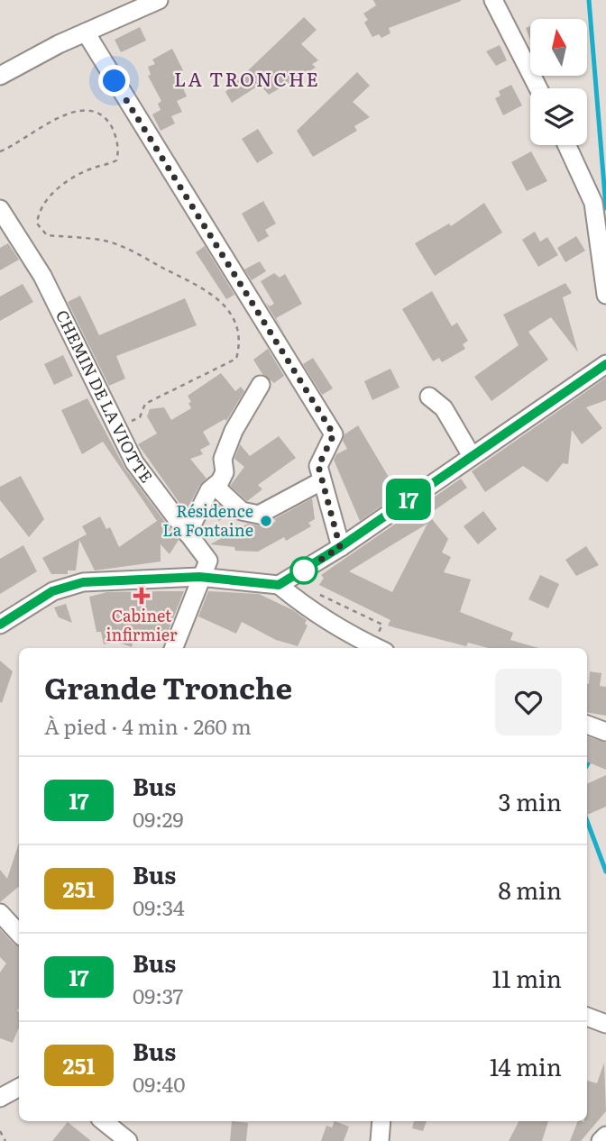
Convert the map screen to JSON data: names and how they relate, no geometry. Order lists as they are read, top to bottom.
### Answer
{
  "streets": {
    "street": ["CHEMIN DE LA VIOTTE"]
  },
  "districts": ["LA TRONCHE"],
  "places": {
    "other": ["Résidence La Fontaine"],
    "health": ["Cabinet infirmier"]
  },
  "lines": ["bus line 17"],
  "north": "top",
  "page": {
    "on_map": "17",
    "heading": ["Grande Tronche", "À pied · 4 min · 260 m"],
    "list": [
      {
        "mark": "17",
        "name": "Bus",
        "note": "09:29",
        "value": "3 min"
      },
      {
        "mark": "251",
        "name": "Bus",
        "note": "09:34",
        "value": "8 min"
      },
      {
        "mark": "17",
        "name": "Bus",
        "note": "09:37",
        "value": "11 min"
      },
      {
        "mark": "251",
        "name": "Bus",
        "note": "09:40",
        "value": "14 min"
      }
    ]
  }
}
